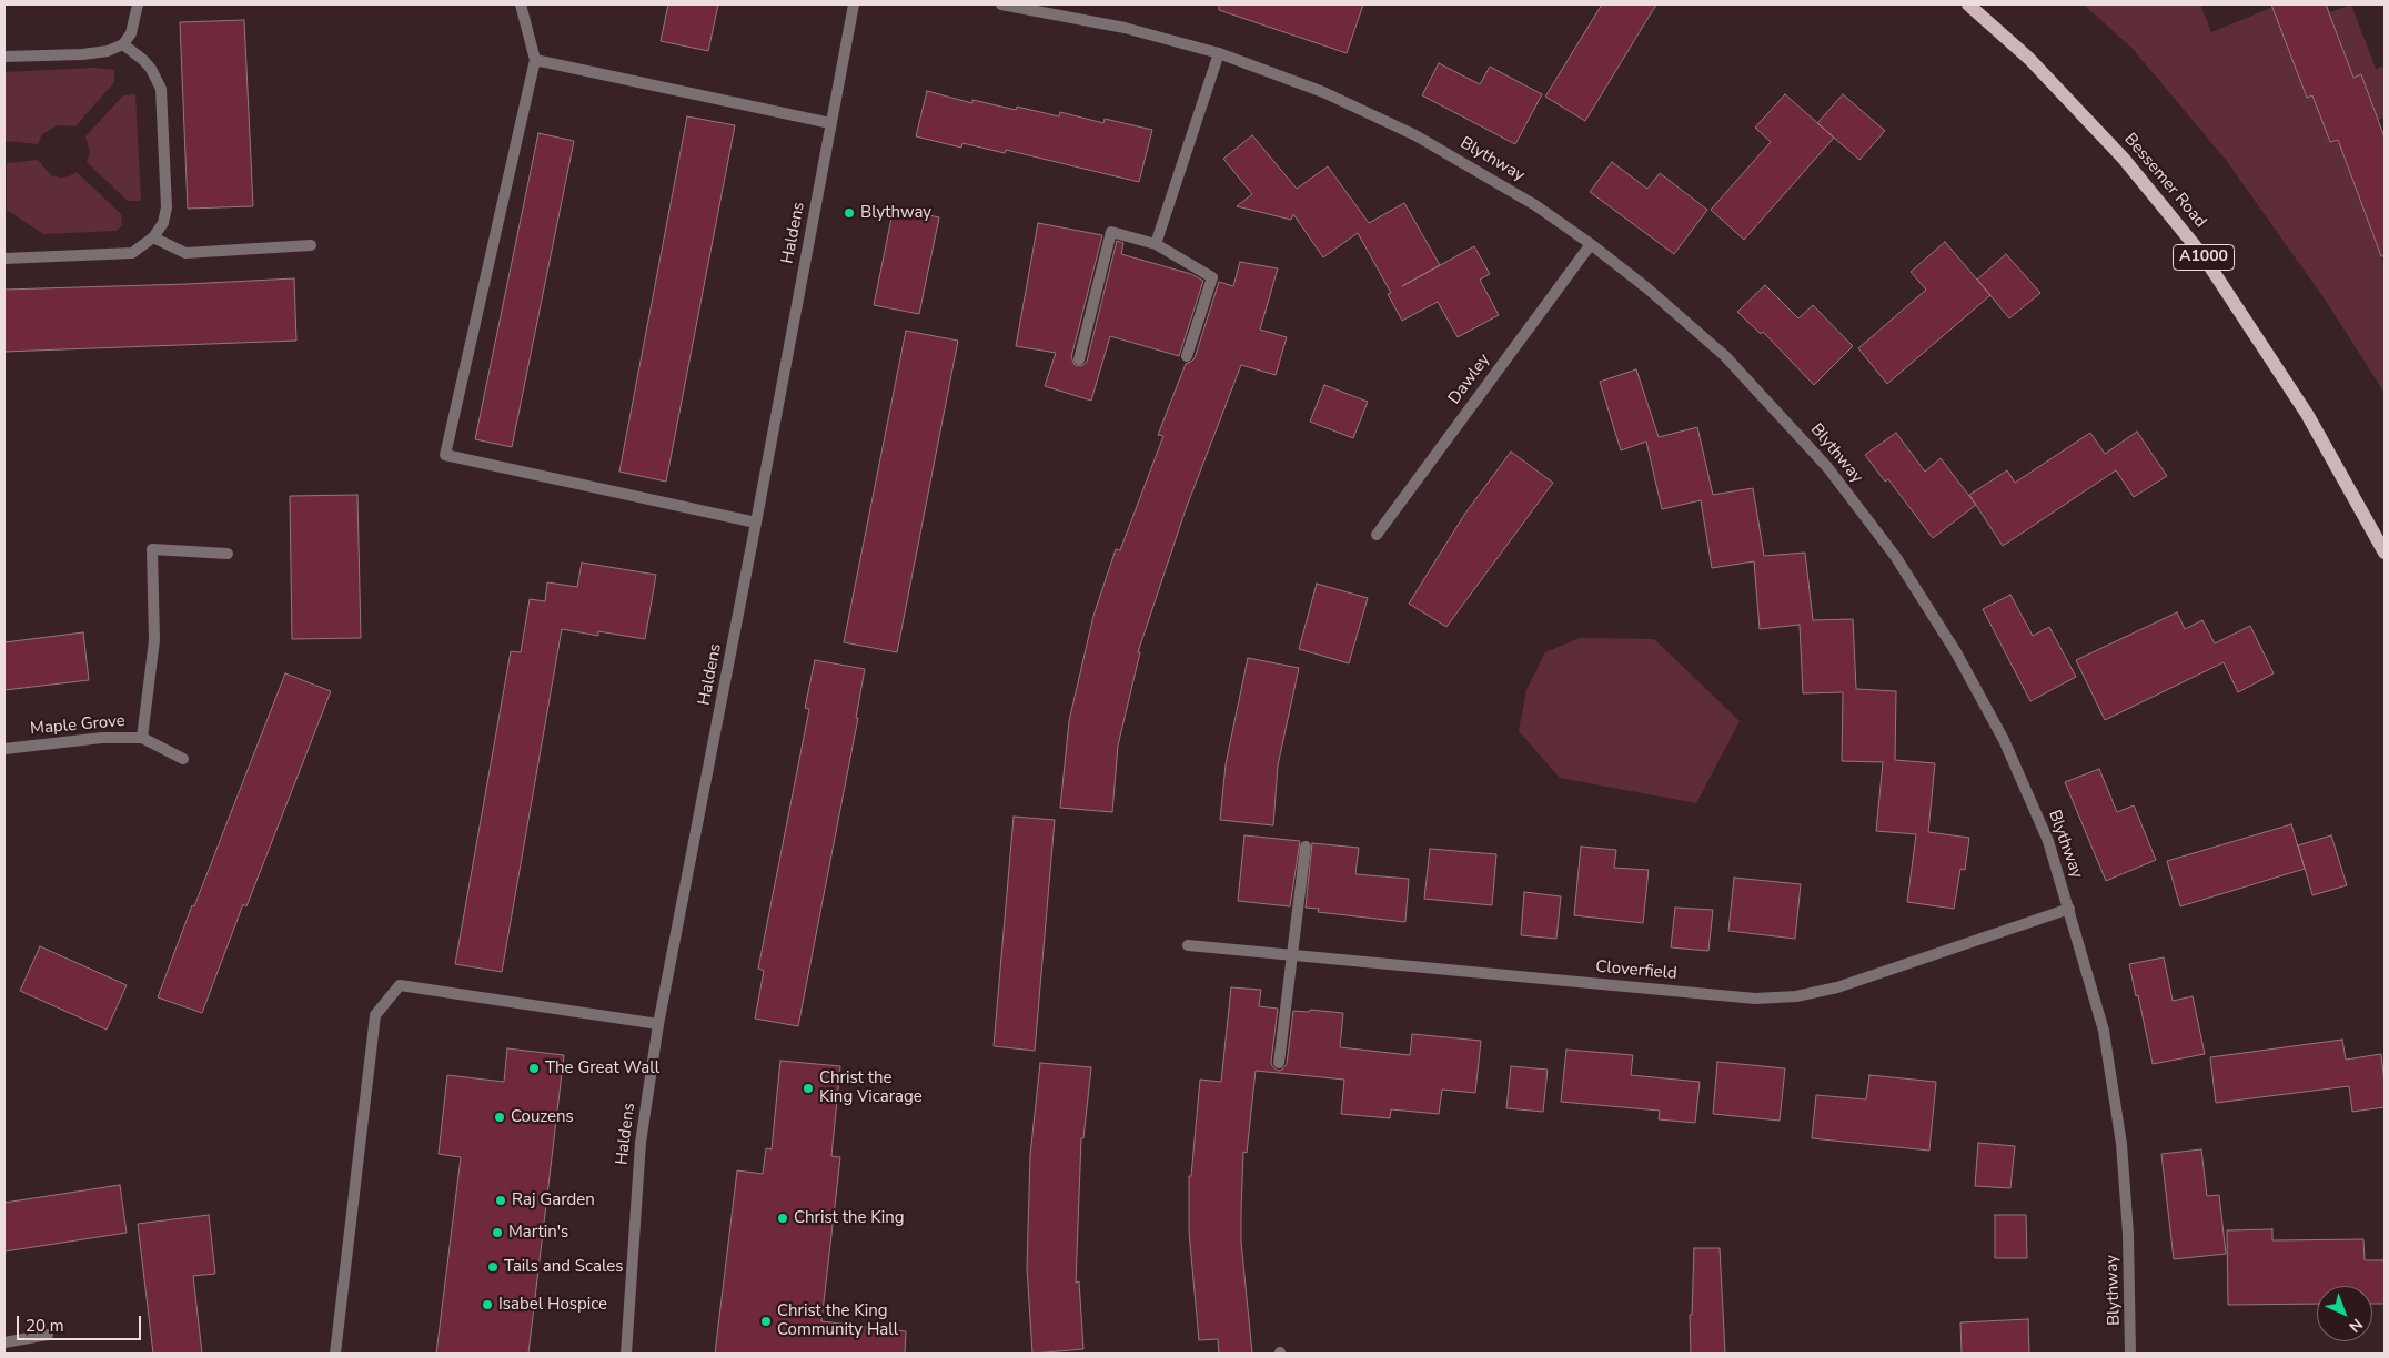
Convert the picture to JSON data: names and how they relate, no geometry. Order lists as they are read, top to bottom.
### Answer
{
  "streets": {
    "main road": ["Bessemer Road", "A1000"],
    "street": [
      "Blythway",
      "Haldens",
      "Dawley",
      "Maple Grove",
      "Cloverfield"
    ]
  },
  "crossings": [
    ["Blythway", "Dawley"],
    ["Blythway", "Cloverfield"]
  ],
  "places": [
    "Blythway",
    "The Great Wall",
    "Christ the King Vicarage",
    "Couzens",
    "Raj Garden",
    "Christ the King",
    "Martin's",
    "Tails and Scales",
    "Isabel Hospice",
    "Christ the King Community Hall"
  ],
  "scale_bar": "20 m",
  "north": "bottom right"
}
